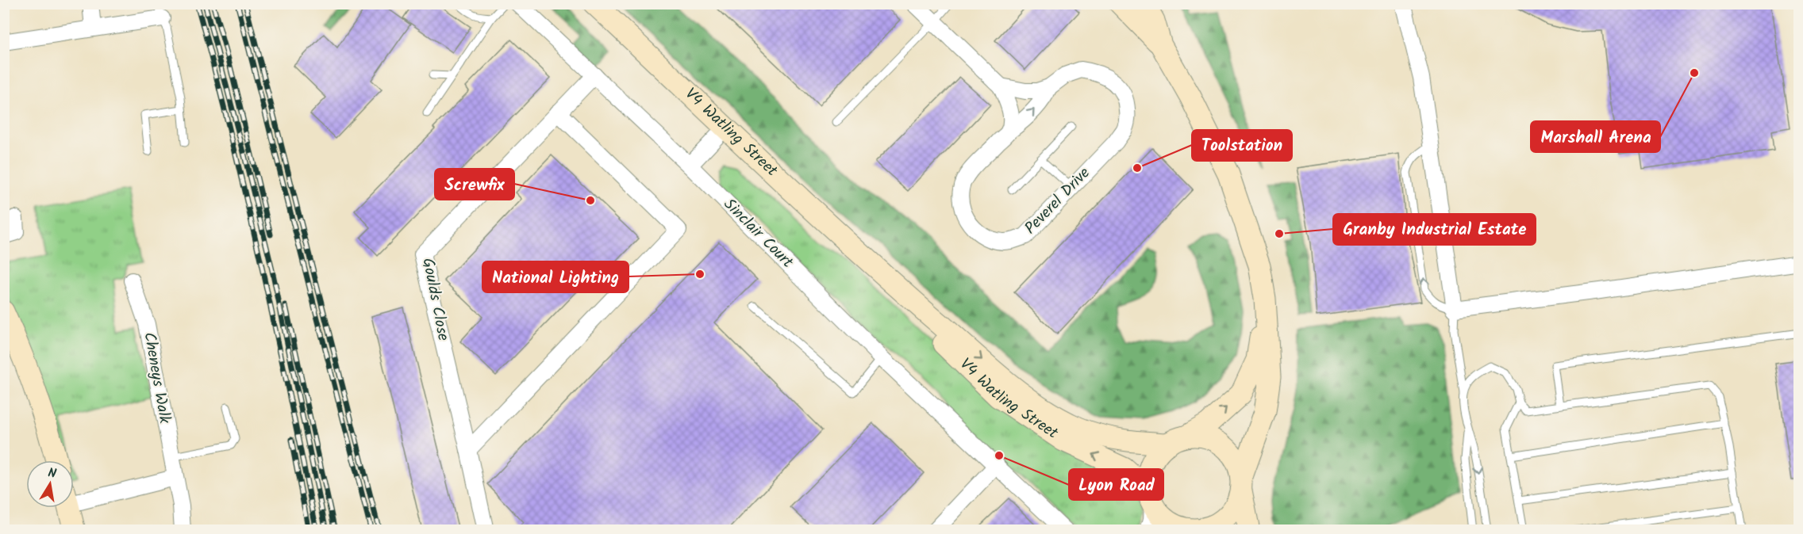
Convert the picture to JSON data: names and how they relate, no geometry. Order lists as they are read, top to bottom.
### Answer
{
  "streets": {
    "street": [
      "V4 Watling Street",
      "Peverel Drive",
      "Sinclair Court",
      "Goulds Close",
      "Cheneys Walk"
    ]
  },
  "crossings": [
    ["Sinclair Court", "Goulds Close"]
  ],
  "places": [
    "Marshall Arena",
    "Toolstation",
    "Screwfix",
    "Granby Industrial Estate",
    "National Lighting",
    "Lyon Road"
  ],
  "north": "top"
}
